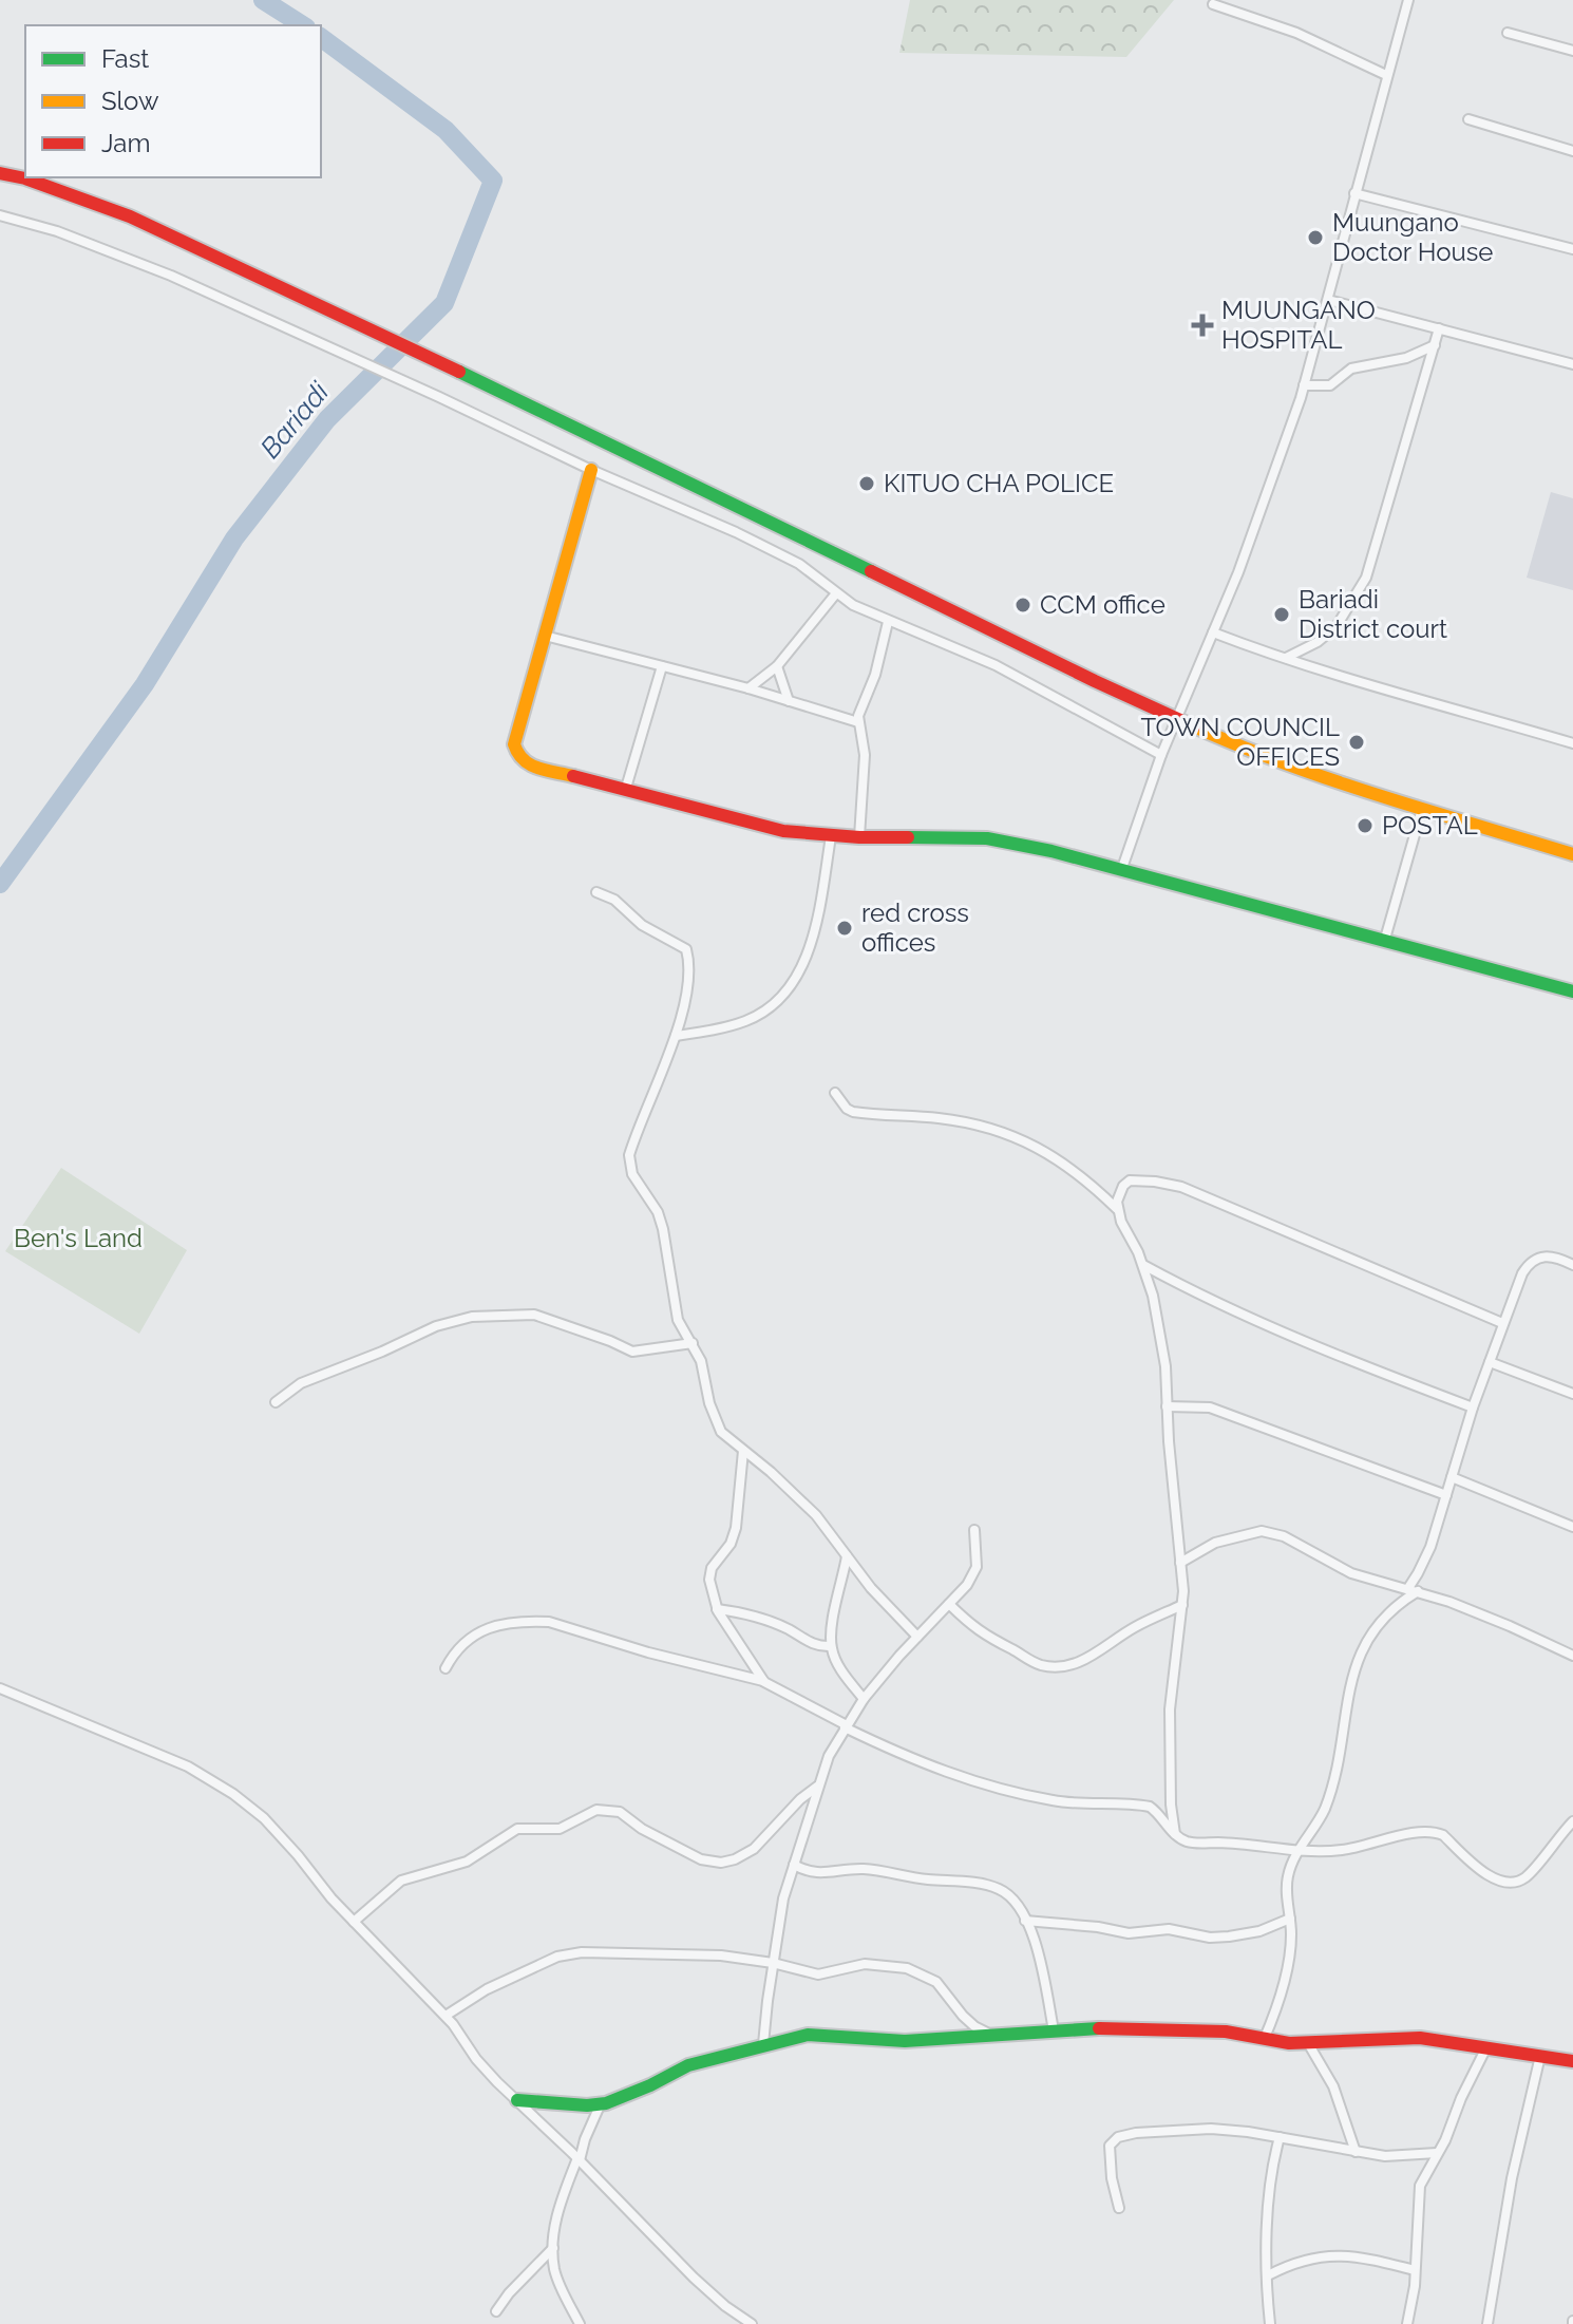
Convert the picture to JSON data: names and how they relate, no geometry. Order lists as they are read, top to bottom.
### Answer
{
  "water": ["Bariadi"],
  "parks": ["Ben's Land"],
  "places": {
    "other": [
      "Muungano Doctor House",
      "KITUO CHA POLICE",
      "CCM office",
      "Bariadi District court",
      "TOWN COUNCIL OFFICES",
      "POSTAL",
      "red cross offices"
    ],
    "health": ["MUUNGANO HOSPITAL"]
  },
  "legend": ["Fast", "Slow", "Jam"]
}
